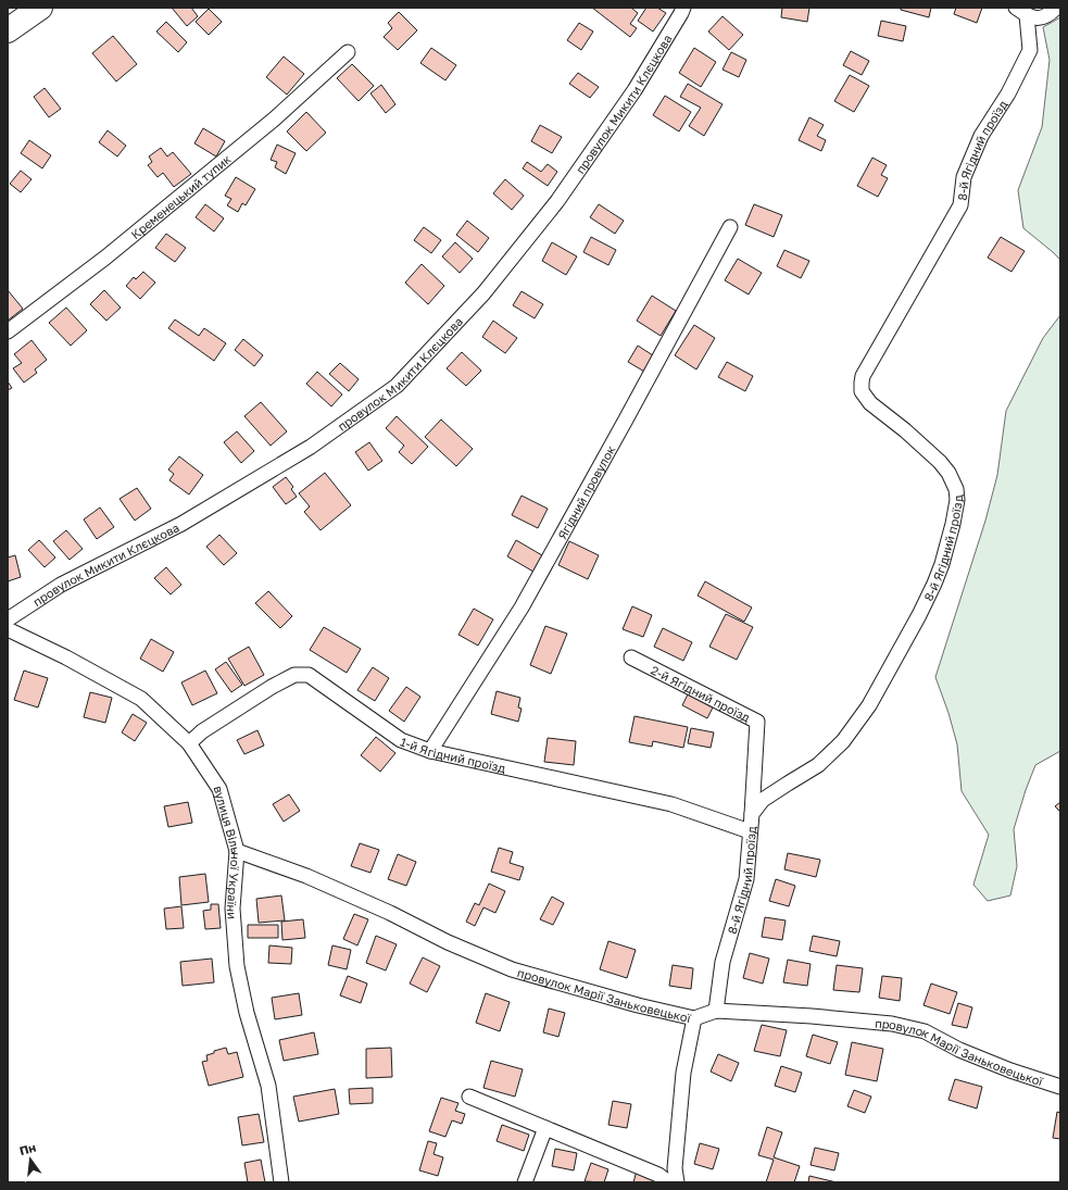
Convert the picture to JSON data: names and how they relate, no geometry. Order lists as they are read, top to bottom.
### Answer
{
  "streets": {
    "street": [
      "провулок Микити Клєцкова",
      "8-й Ягідний проїзд",
      "Кременецький тупик",
      "Ягідний провулок",
      "2-й Ягідний проїзд",
      "1-й Ягідний проїзд",
      "вулиця Вільної України",
      "провулок Марії Заньковецької"
    ]
  },
  "crossings": [
    ["8-й Ягідний проїзд", "2-й Ягідний проїзд"],
    ["8-й Ягідний проїзд", "1-й Ягідний проїзд"],
    ["8-й Ягідний проїзд", "провулок Марії Заньковецької"],
    ["Ягідний провулок", "1-й Ягідний проїзд"],
    ["1-й Ягідний проїзд", "вулиця Вільної України"],
    ["вулиця Вільної України", "провулок Марії Заньковецької"]
  ],
  "north": "top"
}
